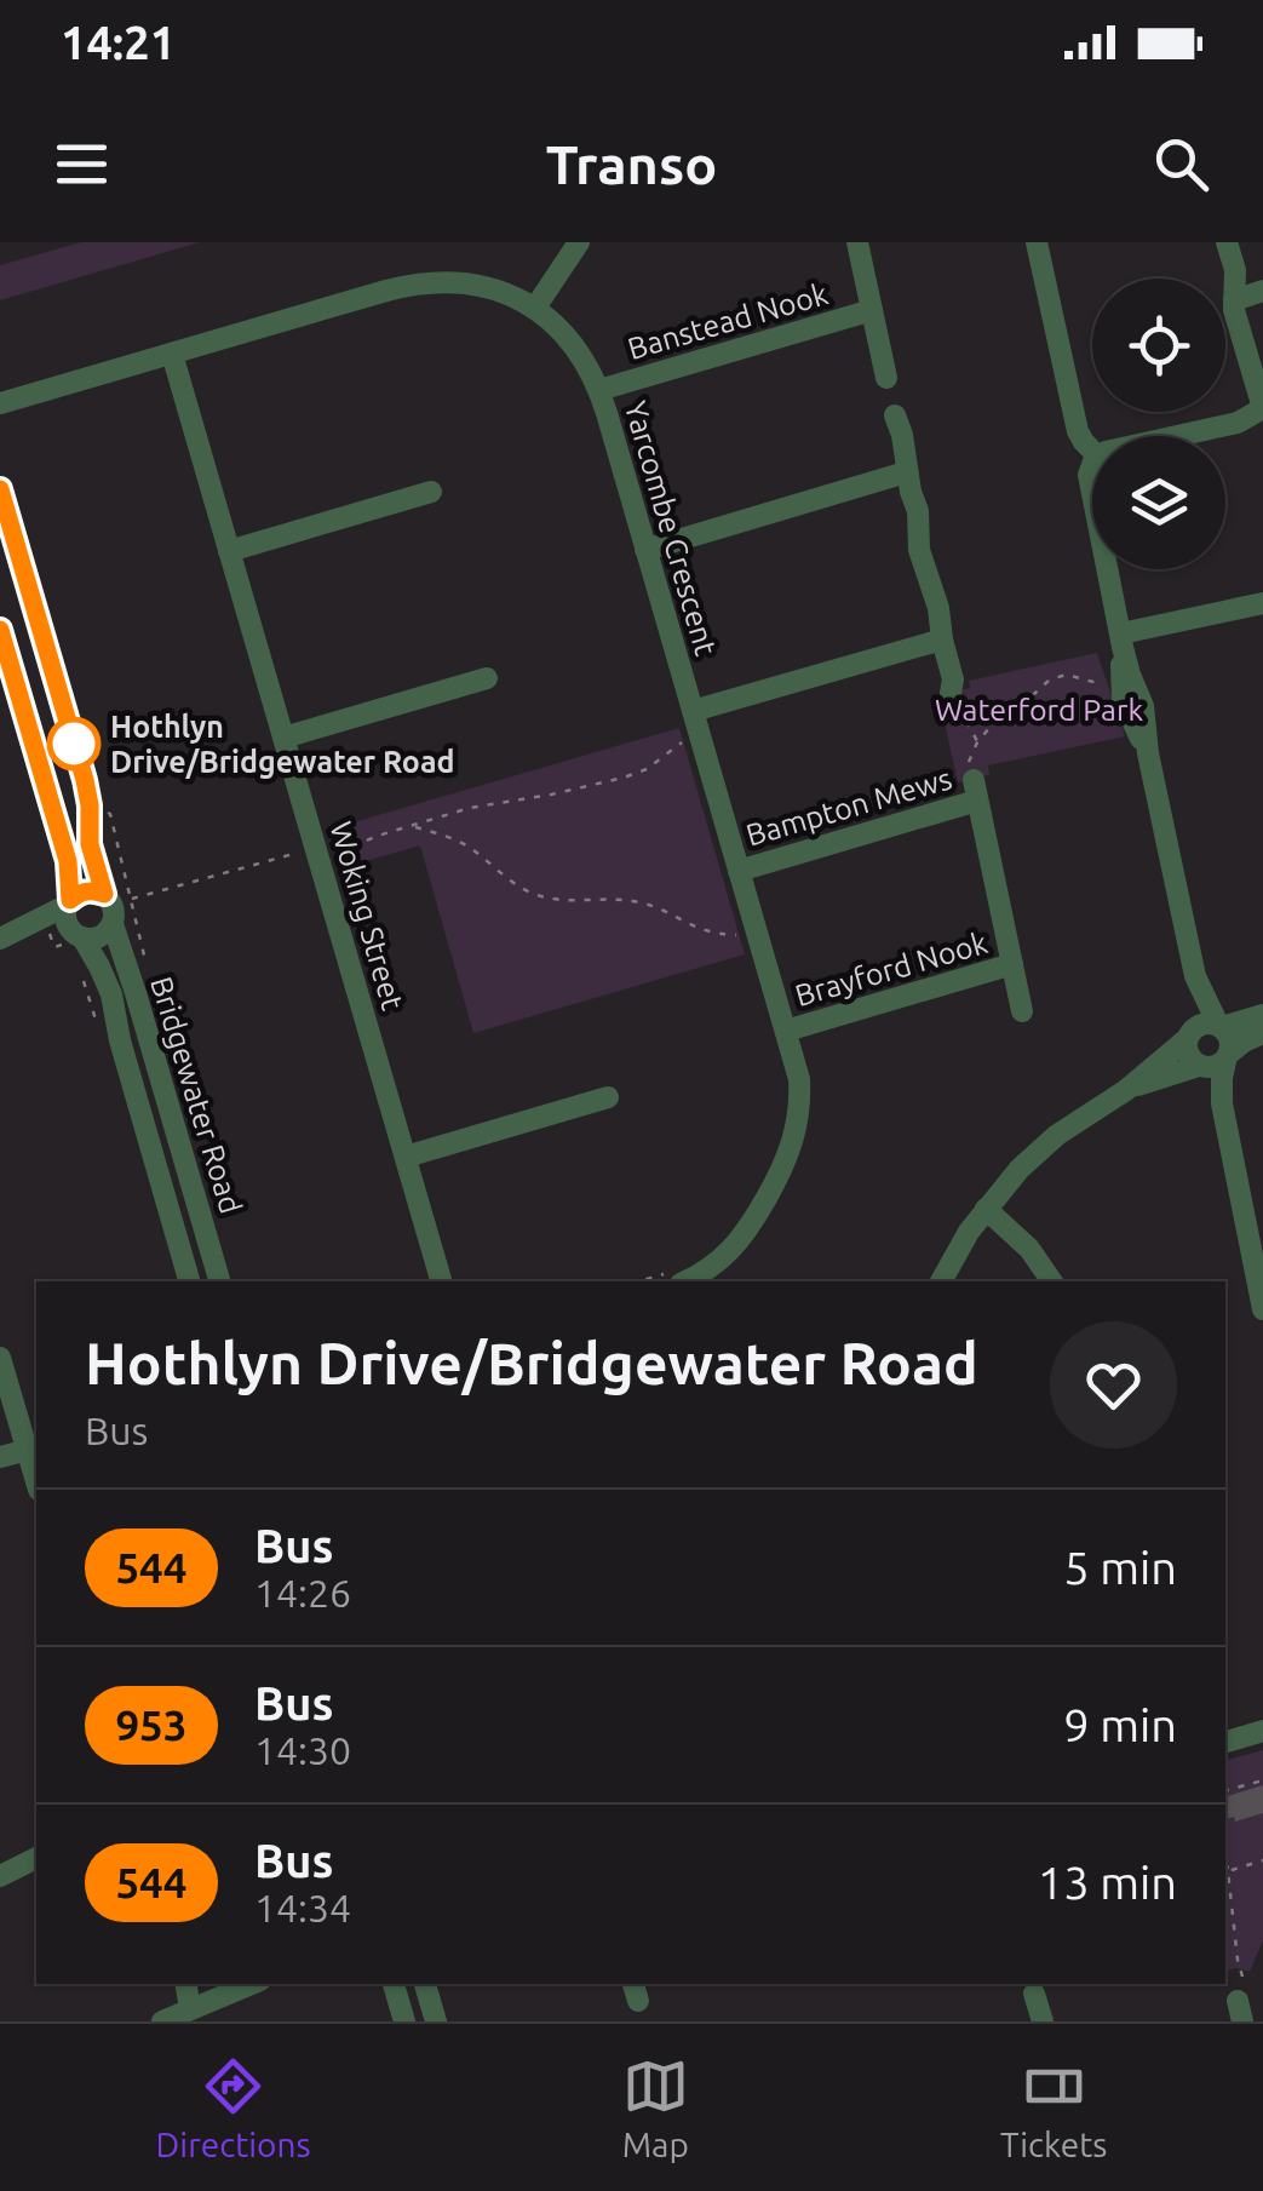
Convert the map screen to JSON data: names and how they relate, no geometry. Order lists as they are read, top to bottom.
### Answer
{
  "streets": {
    "street": [
      "Banstead Nook",
      "Yarcombe Crescent",
      "Bampton Mews",
      "Woking Street",
      "Brayford Nook",
      "Bridgewater Road"
    ]
  },
  "crossings": [
    ["Banstead Nook", "Yarcombe Crescent"],
    ["Yarcombe Crescent", "Bampton Mews"],
    ["Yarcombe Crescent", "Woking Street"],
    ["Yarcombe Crescent", "Brayford Nook"],
    ["Bampton Mews", "Brayford Nook"]
  ],
  "parks": ["Waterford Park"],
  "places": ["Hothlyn Drive/Bridgewater Road"],
  "lines": ["bus line 544"],
  "page": {
    "status": "14:21",
    "header": "Transo",
    "heading": ["Hothlyn Drive/Bridgewater Road", "Bus"],
    "list": [
      {
        "mark": "544",
        "name": "Bus",
        "note": "14:26",
        "value": "5 min"
      },
      {
        "mark": "953",
        "name": "Bus",
        "note": "14:30",
        "value": "9 min"
      },
      {
        "mark": "544",
        "name": "Bus",
        "note": "14:34",
        "value": "13 min"
      }
    ],
    "tabs": ["Directions", "Map", "Tickets"]
  }
}
